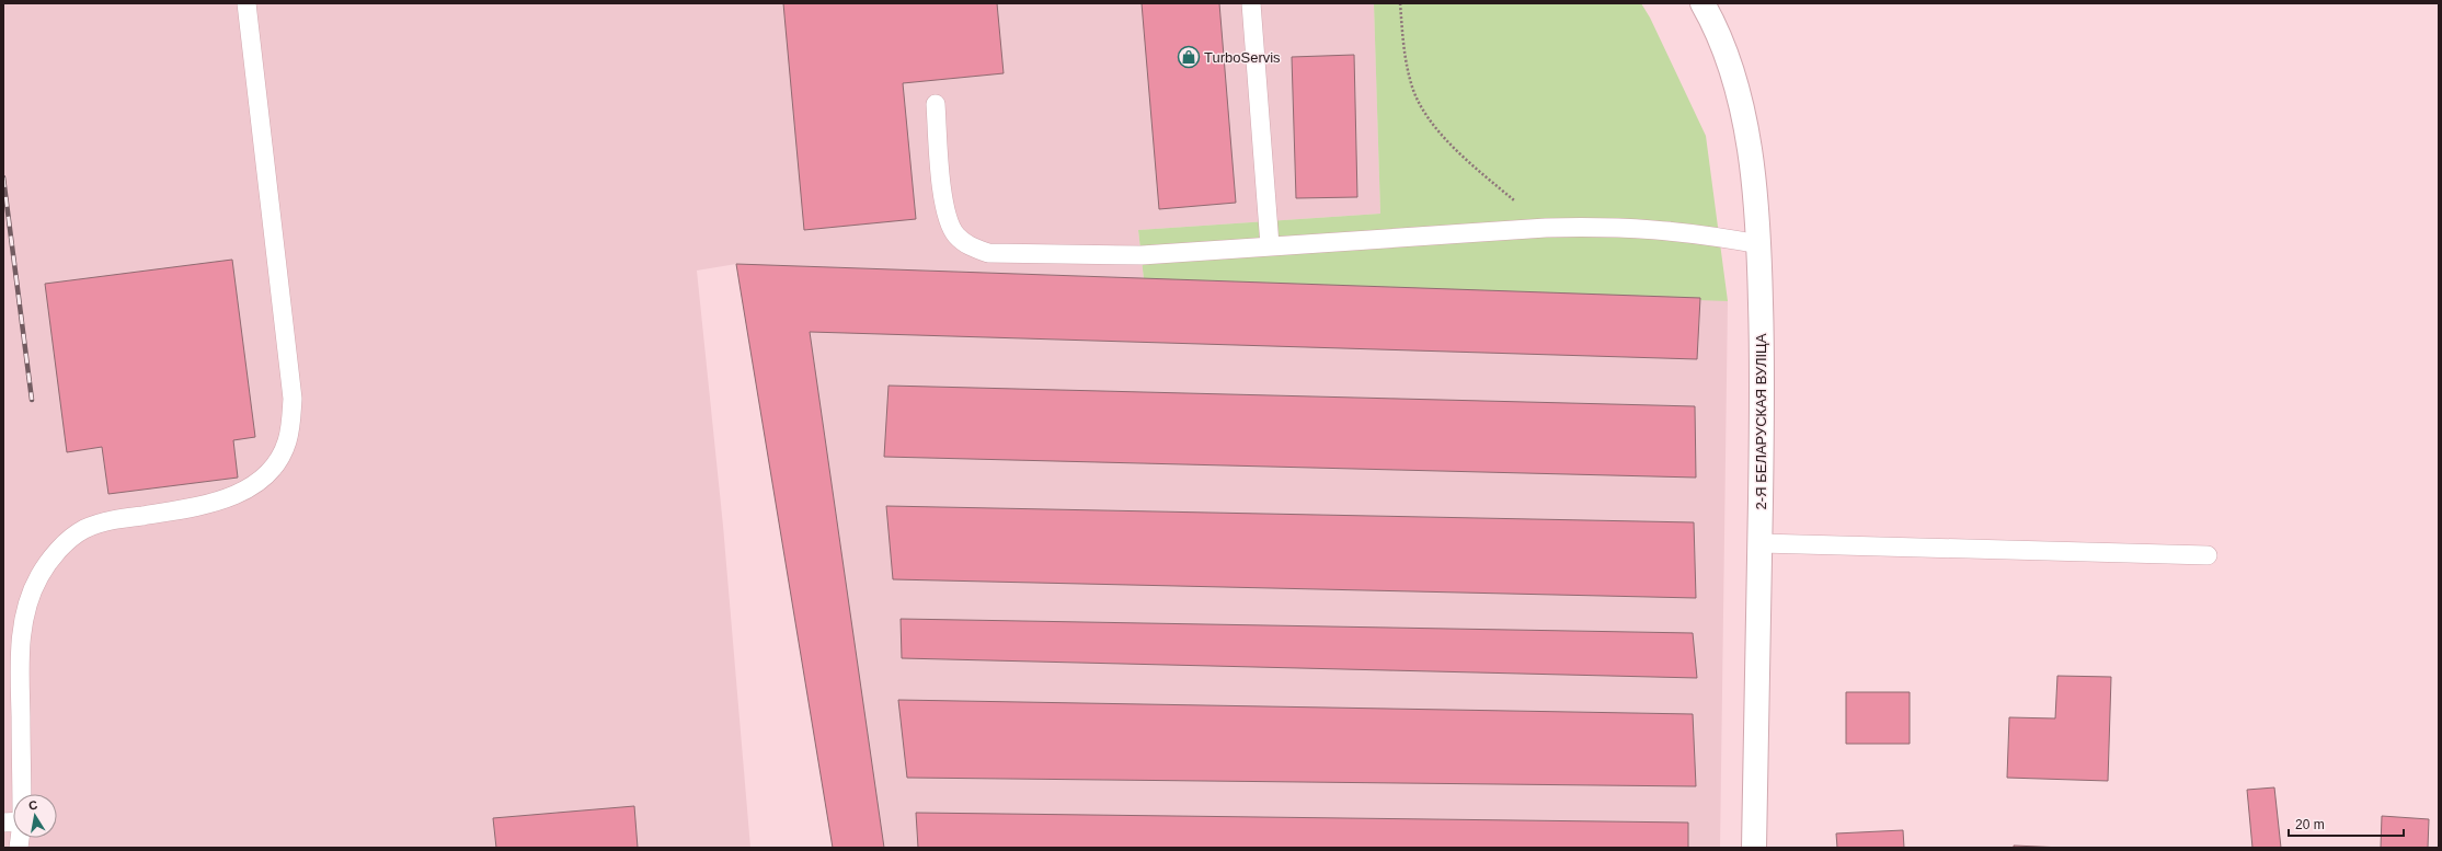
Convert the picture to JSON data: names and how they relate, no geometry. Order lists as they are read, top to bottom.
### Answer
{
  "streets": {
    "street": ["2-Я БЕЛАРУСКАЯ ВУЛІЦА"]
  },
  "places": {
    "shop": ["TurboServis"]
  },
  "scale_bar": "20 m",
  "north": "top"
}
